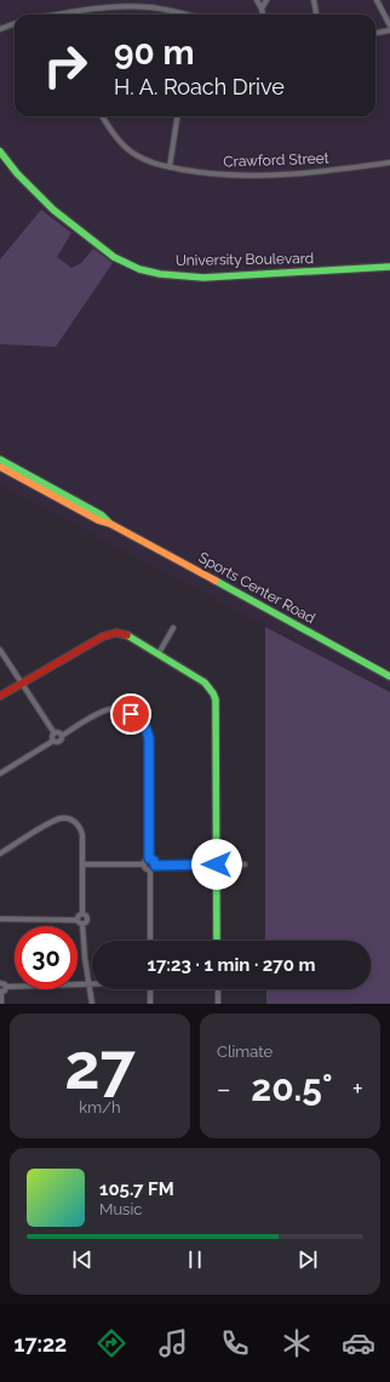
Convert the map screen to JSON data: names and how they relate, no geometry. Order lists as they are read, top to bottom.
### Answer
{
  "streets": {
    "main road": ["University Boulevard", "Sports Center Road"],
    "street": ["Crawford Street"]
  },
  "page": {
    "turn": ["90 m", "H. A. Roach Drive"],
    "limit": "30",
    "trip": "17:23 · 1 min · 270 m",
    "tile": [
      ["27", "km/h"],
      "Climate"
    ],
    "heat": ["−", "20.5°", "+"],
    "song": ["105.7 FM", "Music"],
    "tabs": "17:22"
  }
}
